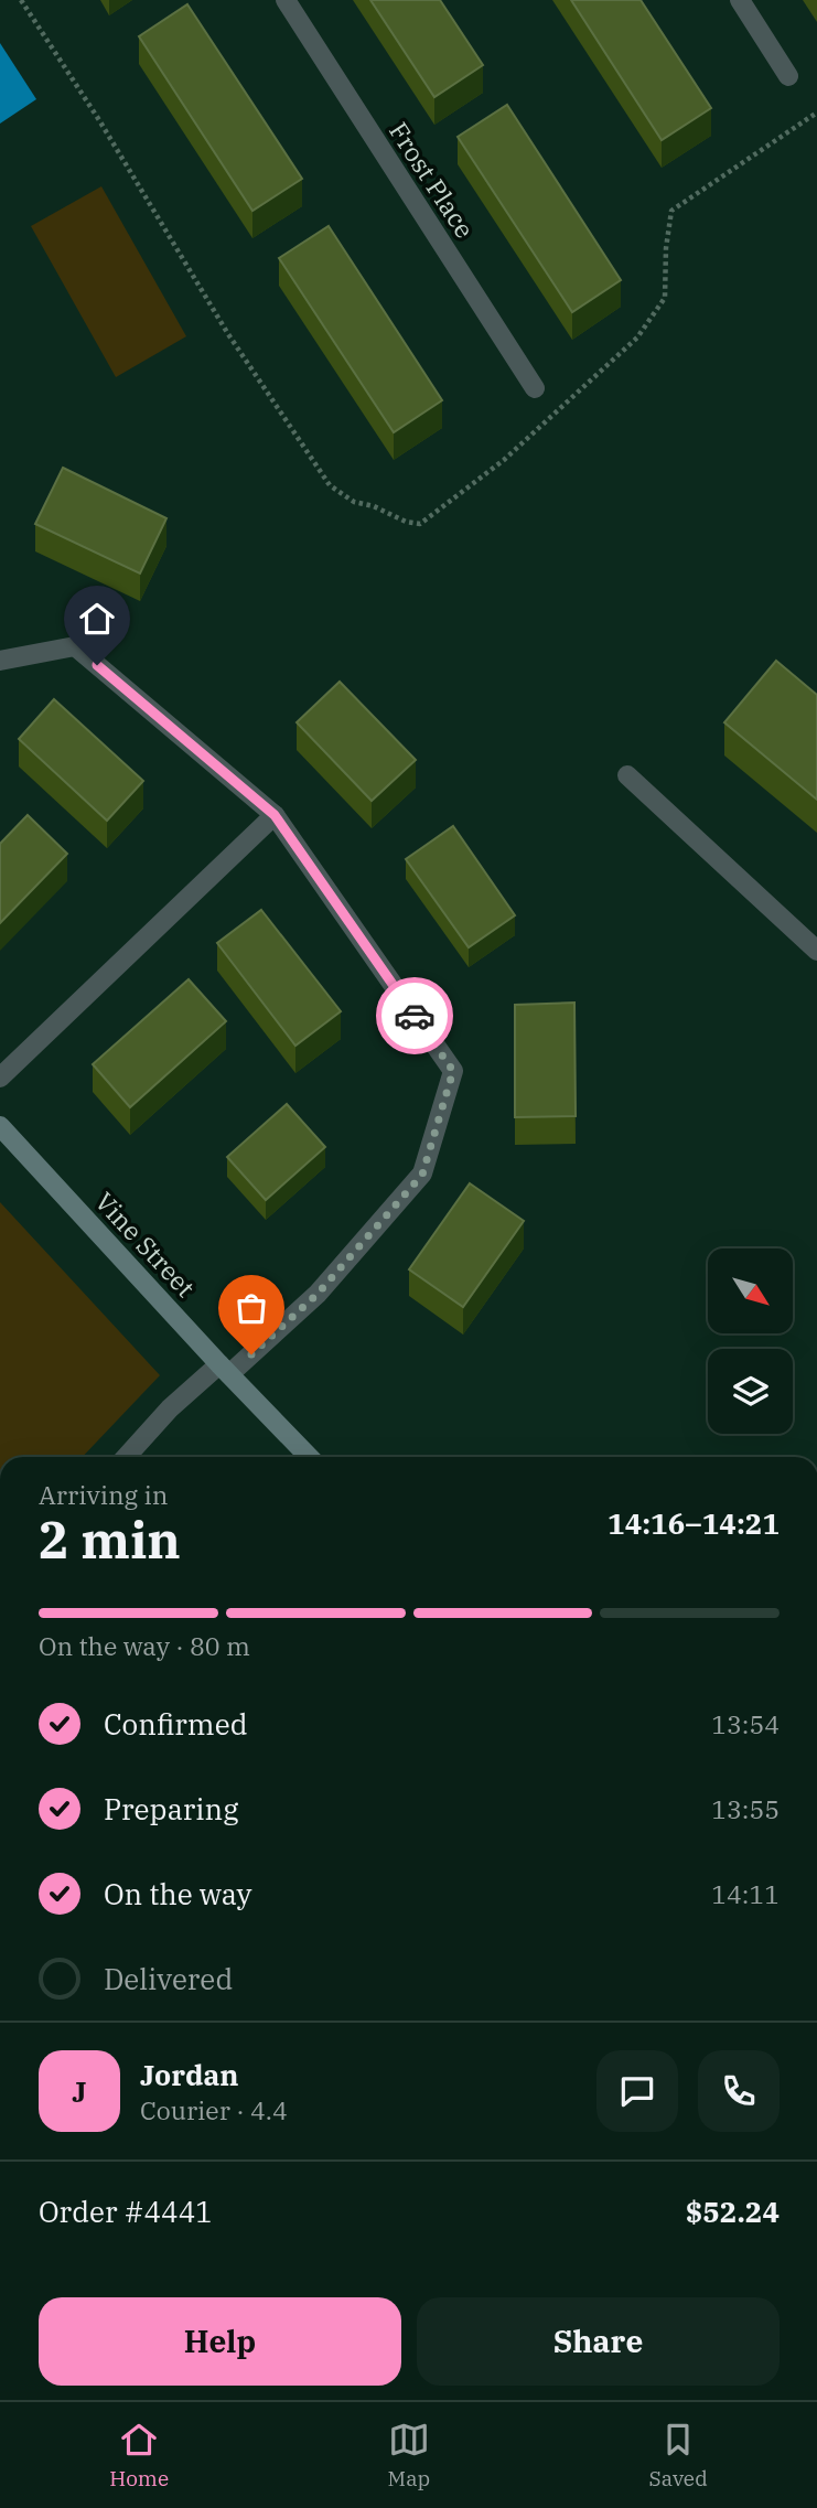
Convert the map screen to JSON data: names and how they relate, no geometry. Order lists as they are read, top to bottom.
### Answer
{
  "streets": {
    "main road": ["Vine Street"],
    "street": ["Frost Place"]
  },
  "north": "bottom right",
  "page": {
    "heading": ["2 min", "Arriving in", "14:16–14:21"],
    "panel": [
      "Jordan",
      "Courier · 4.4",
      "Order #4441",
      "$52.24"
    ],
    "bar": "On the way · 80 m",
    "list": [
      ["Confirmed", "13:54"],
      ["Preparing", "13:55"],
      ["On the way", "14:11"],
      "Delivered"
    ],
    "round": "J",
    "buttons": ["Help", "Share"],
    "tabs": ["Home", "Map", "Saved"]
  }
}
